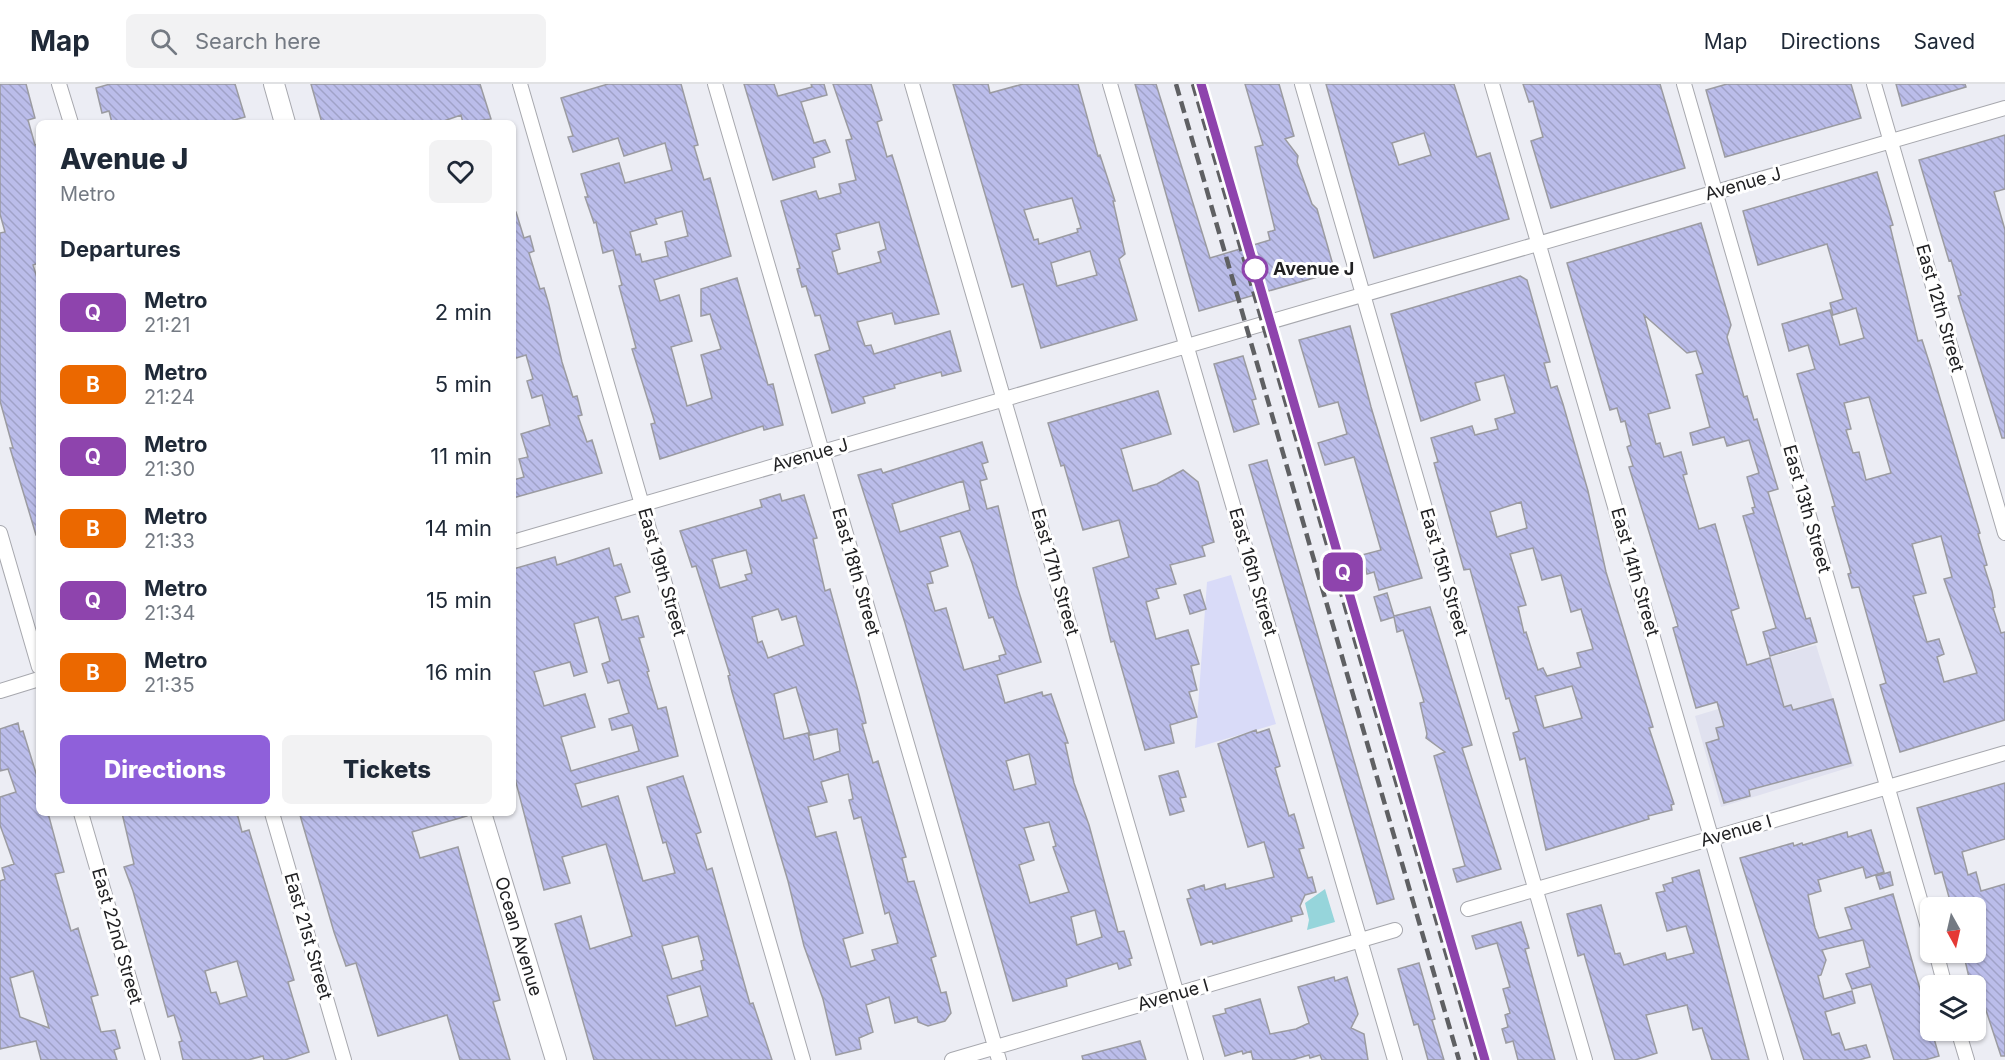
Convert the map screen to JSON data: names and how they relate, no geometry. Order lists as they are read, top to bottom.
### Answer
{
  "streets": {
    "main road": ["Ocean Avenue"],
    "street": [
      "Avenue J",
      "East 12th Street",
      "East 13th Street",
      "East 19th Street",
      "East 18th Street",
      "East 17th Street",
      "East 16th Street",
      "East 15th Street",
      "East 14th Street",
      "Avenue I",
      "East 22nd Street",
      "East 21st Street"
    ]
  },
  "crossings": [
    ["Avenue J", "East 12th Street"],
    ["Avenue J", "East 13th Street"],
    ["Avenue J", "East 19th Street"],
    ["Avenue J", "East 18th Street"],
    ["Avenue J", "East 17th Street"],
    ["Avenue J", "East 16th Street"],
    ["Avenue J", "East 15th Street"],
    ["Avenue J", "East 14th Street"],
    ["East 13th Street", "Avenue I"],
    ["East 18th Street", "Avenue I"],
    ["East 17th Street", "Avenue I"],
    ["East 16th Street", "Avenue I"],
    ["East 15th Street", "Avenue I"],
    ["East 14th Street", "Avenue I"]
  ],
  "places": ["Avenue J"],
  "lines": ["metro line Q"],
  "north": "bottom",
  "page": {
    "header": "Map",
    "search": "Search here",
    "nav": ["Map", "Directions", "Saved"],
    "on_map": "Q",
    "heading": [
      ["Avenue J", "Metro"],
      "Departures"
    ],
    "list": [
      {
        "mark": "Q",
        "name": "Metro",
        "note": "21:21",
        "value": "2 min"
      },
      {
        "mark": "B",
        "name": "Metro",
        "note": "21:24",
        "value": "5 min"
      },
      {
        "mark": "Q",
        "name": "Metro",
        "note": "21:30",
        "value": "11 min"
      },
      {
        "mark": "B",
        "name": "Metro",
        "note": "21:33",
        "value": "14 min"
      },
      {
        "mark": "Q",
        "name": "Metro",
        "note": "21:34",
        "value": "15 min"
      },
      {
        "mark": "B",
        "name": "Metro",
        "note": "21:35",
        "value": "16 min"
      }
    ],
    "buttons": ["Directions", "Tickets"]
  }
}
